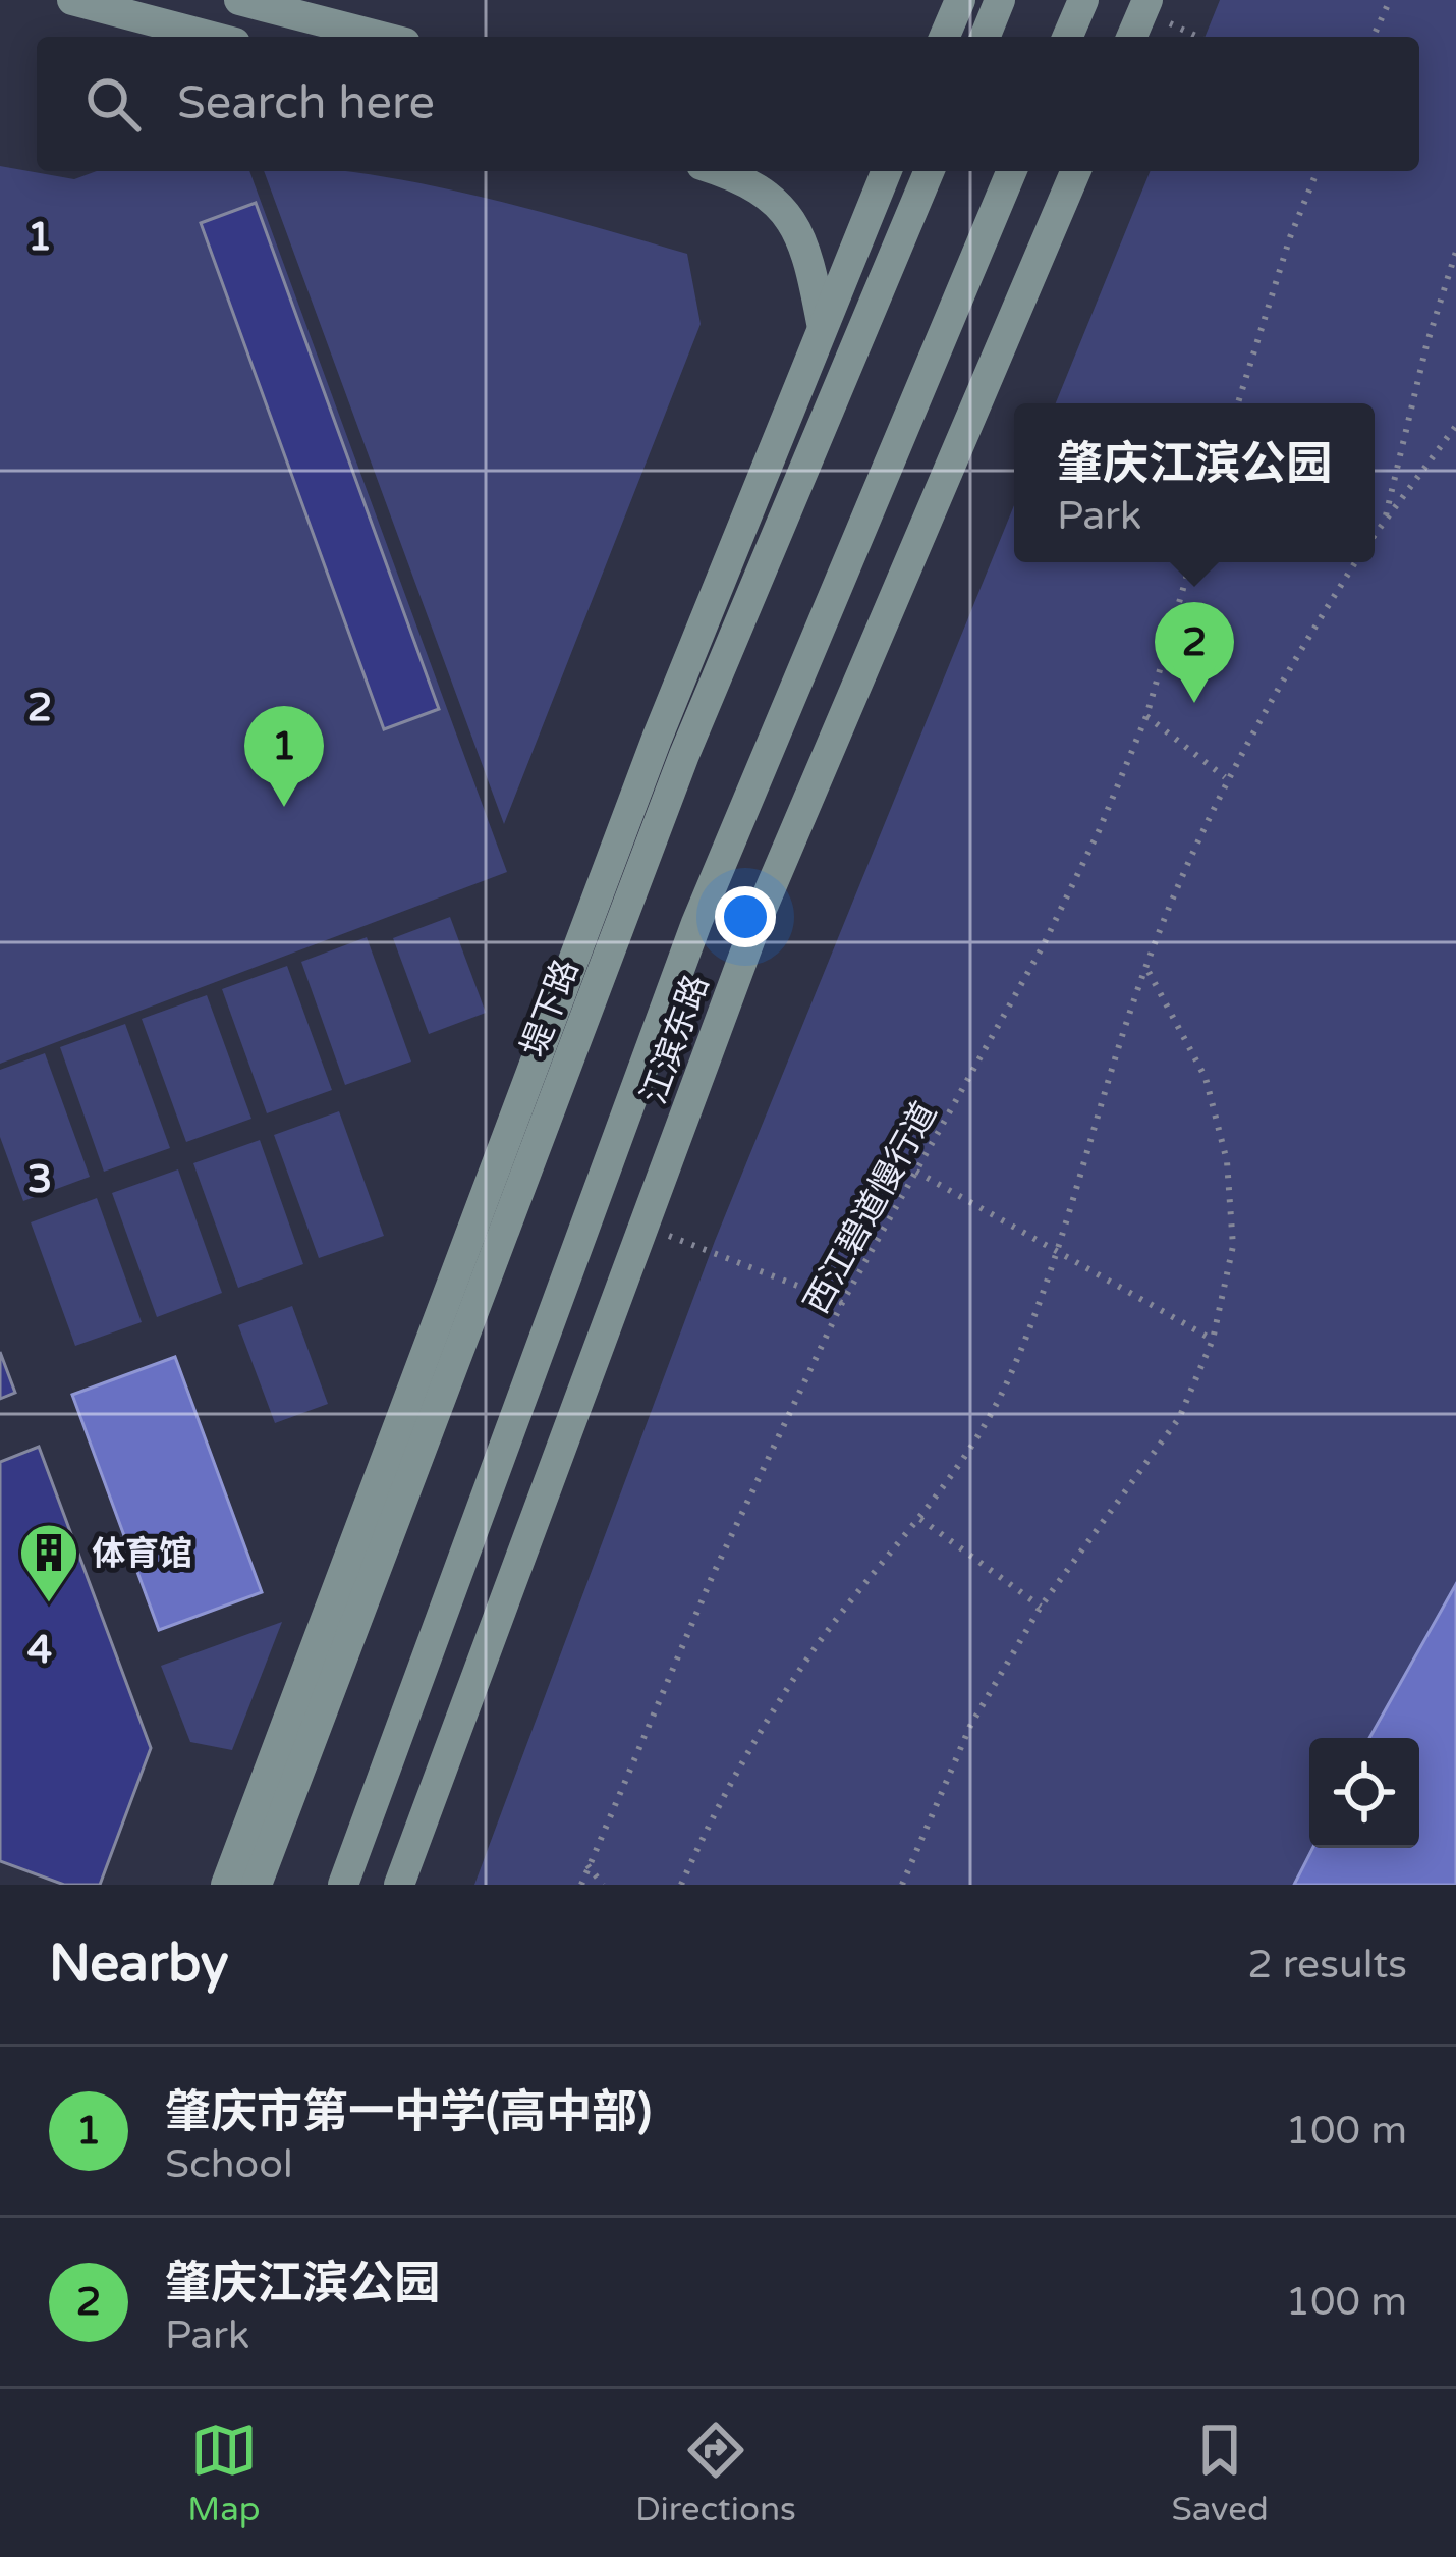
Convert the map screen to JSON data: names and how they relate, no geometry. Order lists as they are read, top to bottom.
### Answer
{
  "streets": {
    "street": ["堤下路", "江滨东路"],
    "path": ["西江碧道慢行道"]
  },
  "places": {
    "building": ["体育馆"]
  },
  "page": {
    "search": "Search here",
    "popup": ["肇庆江滨公园", "Park"],
    "pins": ["2", "1"],
    "heading": ["Nearby", "2 results"],
    "list": [
      {
        "mark": "1",
        "name": "肇庆市第一中学(高中部)",
        "note": "School",
        "value": "100 m"
      },
      {
        "mark": "2",
        "name": "肇庆江滨公园",
        "note": "Park",
        "value": "100 m"
      }
    ],
    "nav": ["Map", "Directions", "Saved"]
  },
  "grid": {
    "rows": [
      "1",
      "2",
      "3",
      "4"
    ]
  }
}
